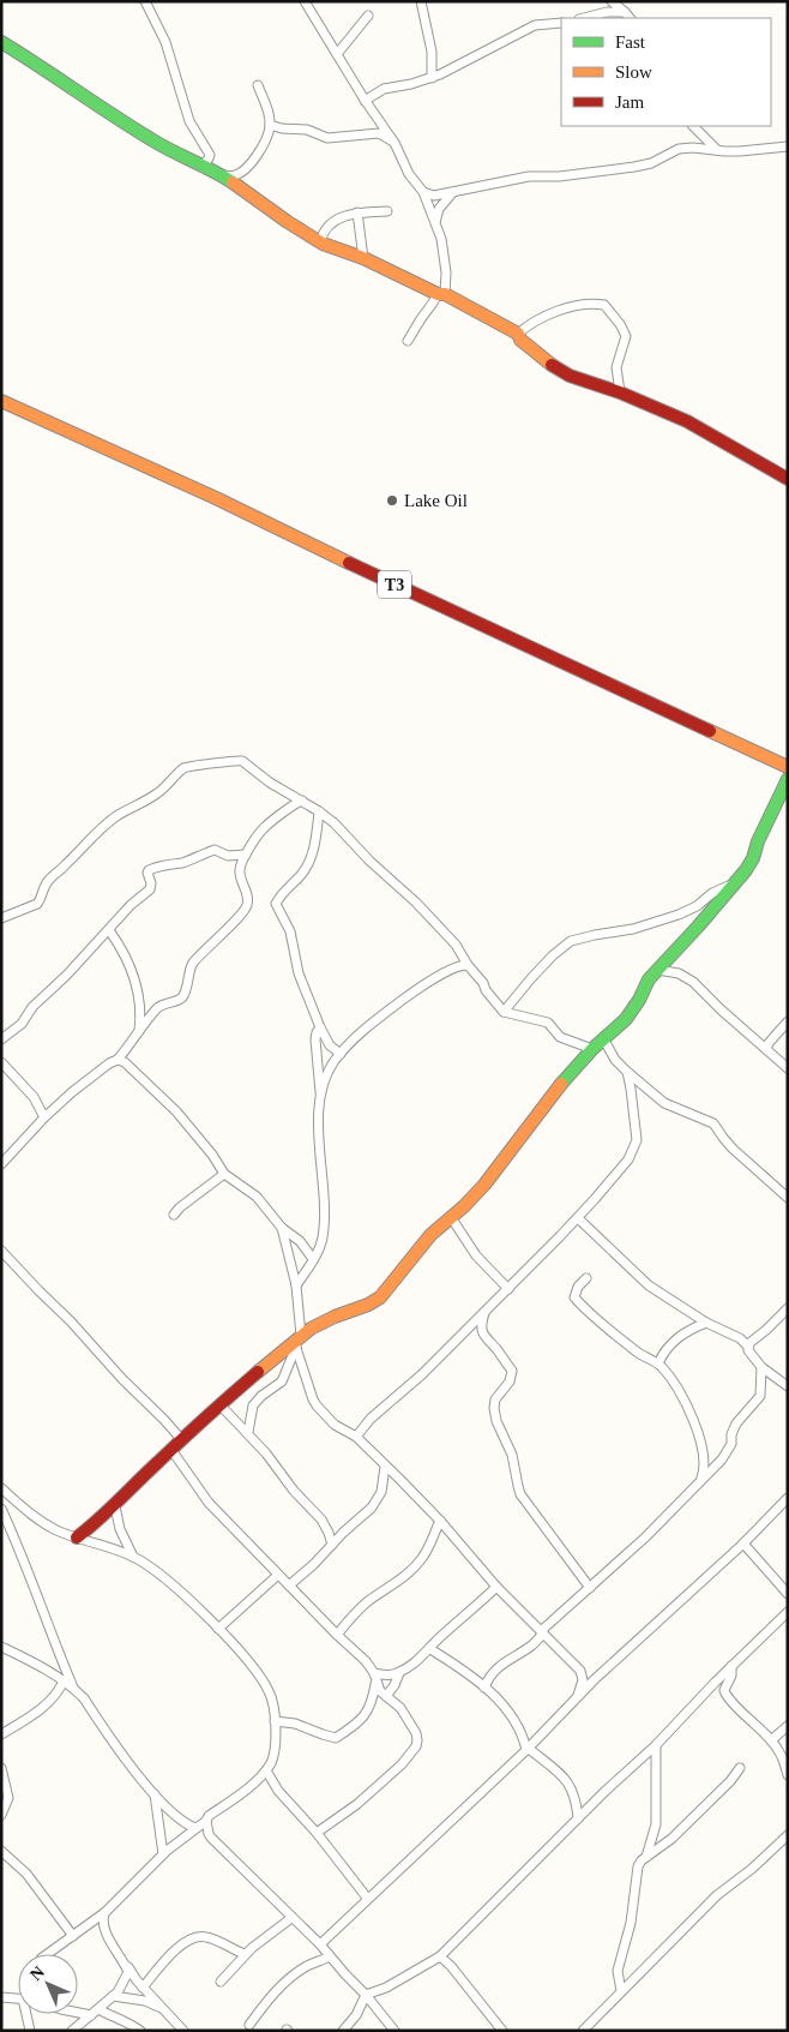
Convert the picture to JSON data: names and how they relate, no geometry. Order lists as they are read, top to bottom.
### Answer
{
  "streets": {
    "main road": ["T3"]
  },
  "places": ["Lake Oil"],
  "legend": ["Fast", "Slow", "Jam"],
  "north": "top left"
}
